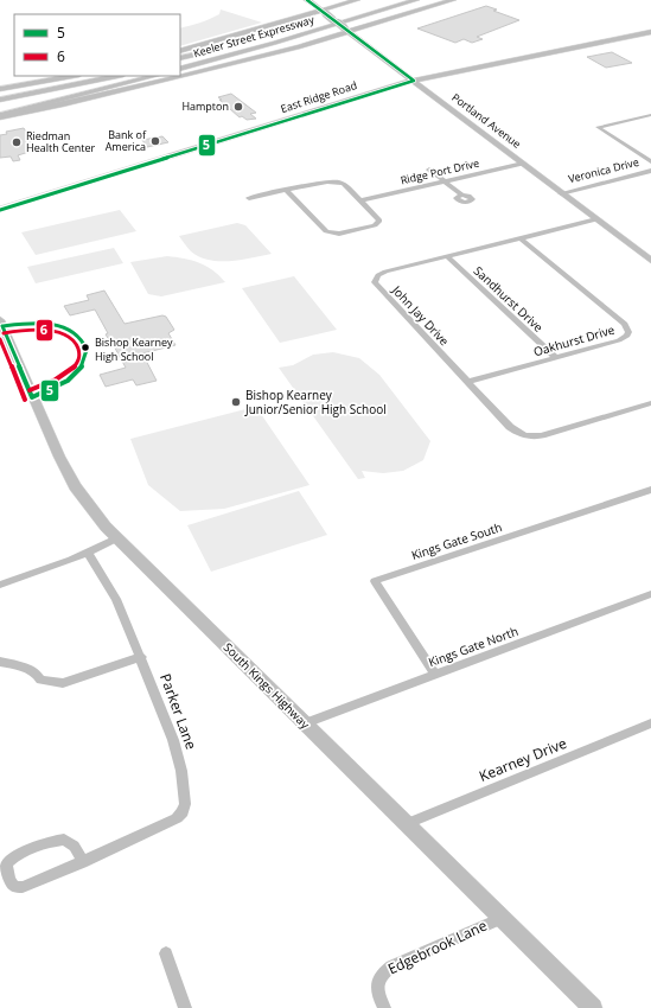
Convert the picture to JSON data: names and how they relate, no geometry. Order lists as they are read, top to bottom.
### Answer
{
  "streets": {
    "highway": ["Keeler Street Expressway"],
    "main road": ["East Ridge Road", "Portland Avenue", "South Kings Highway"],
    "street": [
      "Veronica Drive",
      "Ridge Port Drive",
      "Sandhurst Drive",
      "John Jay Drive",
      "Oakhurst Drive",
      "Kings Gate South",
      "Kings Gate North",
      "Parker Lane",
      "Kearney Drive",
      "Edgebrook Lane"
    ]
  },
  "crossings": [
    ["East Ridge Road", "Portland Avenue"],
    ["Portland Avenue", "Veronica Drive"],
    ["Portland Avenue", "Ridge Port Drive"],
    ["Portland Avenue", "John Jay Drive"],
    ["Sandhurst Drive", "John Jay Drive"],
    ["Sandhurst Drive", "Oakhurst Drive"],
    ["John Jay Drive", "Oakhurst Drive"],
    ["Kings Gate South", "Kings Gate North"],
    ["Kings Gate North", "South Kings Highway"],
    ["South Kings Highway", "Kearney Drive"],
    ["South Kings Highway", "Edgebrook Lane"]
  ],
  "places": [
    "Hampton",
    "Bank of America",
    "Riedman Health Center",
    "Bishop Kearney High School",
    "Bishop Kearney Junior/Senior High School"
  ],
  "lines": ["transit line 5", "transit line 6"],
  "legend": ["5", "6"]
}
